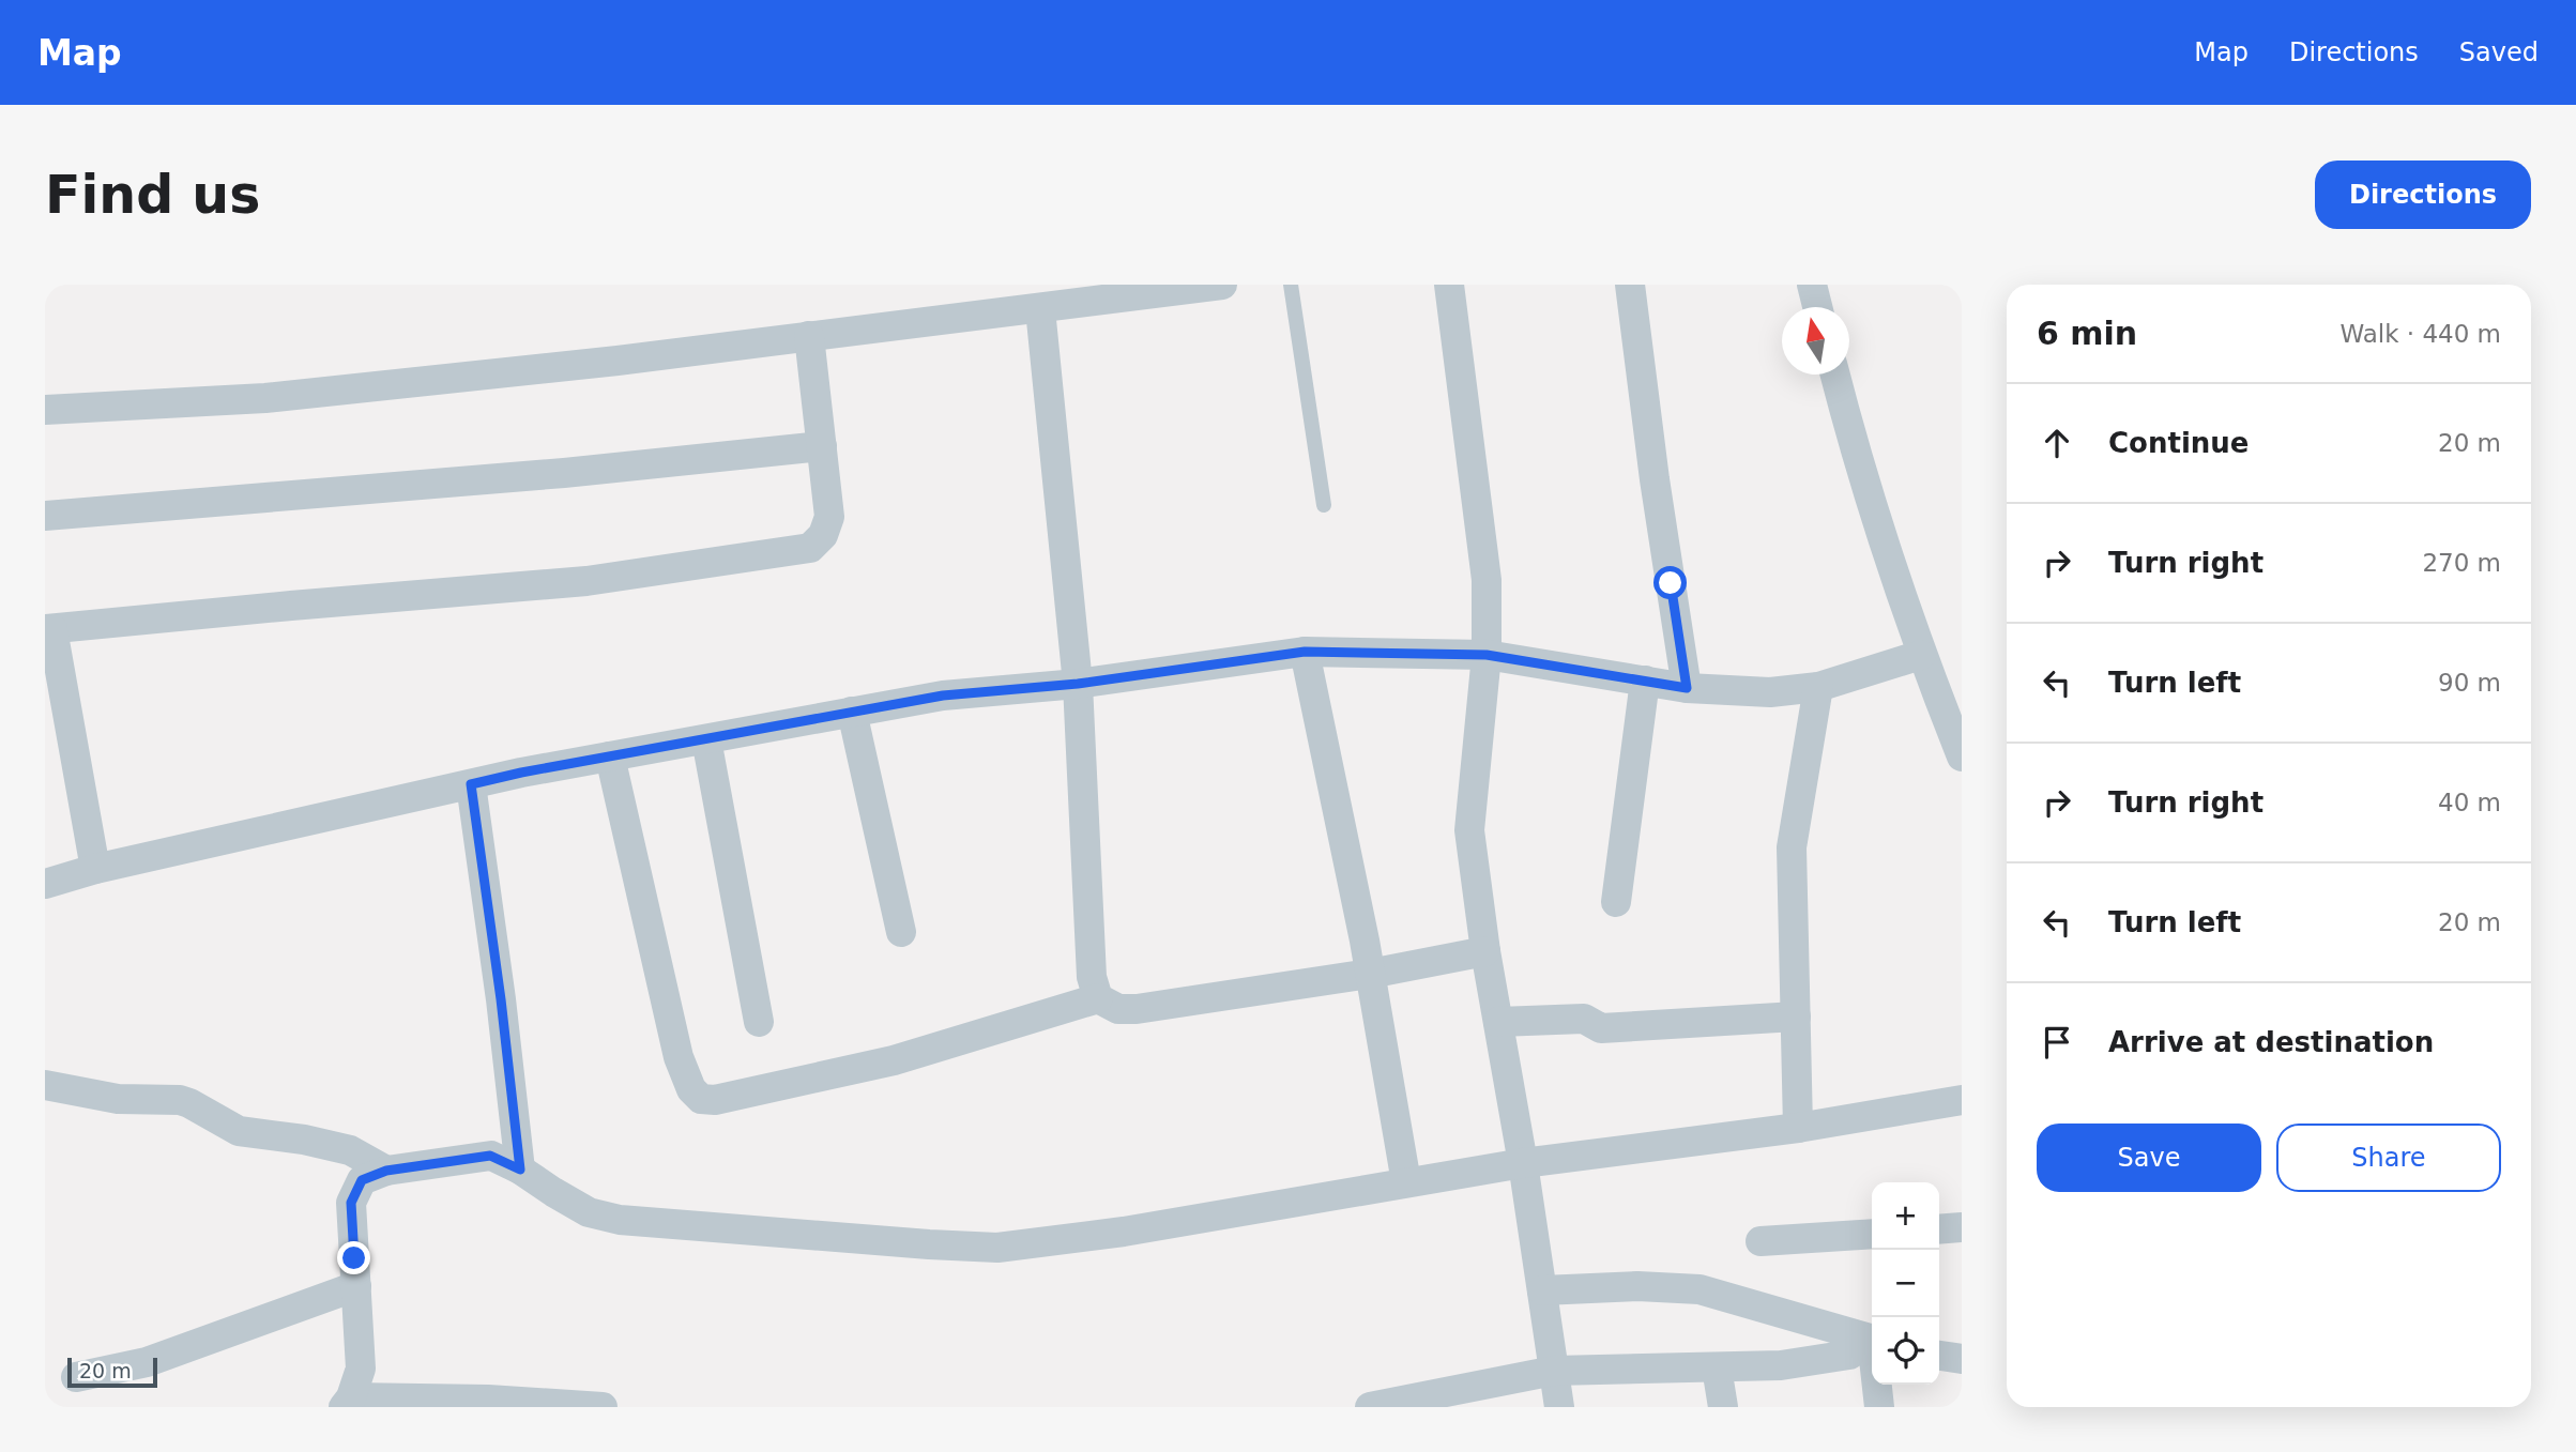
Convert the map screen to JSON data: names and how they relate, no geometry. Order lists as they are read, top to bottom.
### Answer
{
  "scale_bar": "20 m",
  "north": "top",
  "page": {
    "header": "Map",
    "nav": ["Map", "Directions", "Saved"],
    "buttons": [
      "Directions",
      ["Save", "Share"]
    ],
    "title": "Find us",
    "heading": ["6 min", "Walk · 440 m"],
    "list": [
      ["Continue", "20 m"],
      ["Turn right", "270 m"],
      ["Turn left", "90 m"],
      ["Turn right", "40 m"],
      ["Turn left", "20 m"],
      "Arrive at destination"
    ],
    "map_buttons": ["+", "−"],
    "scale": "20 m"
  }
}
